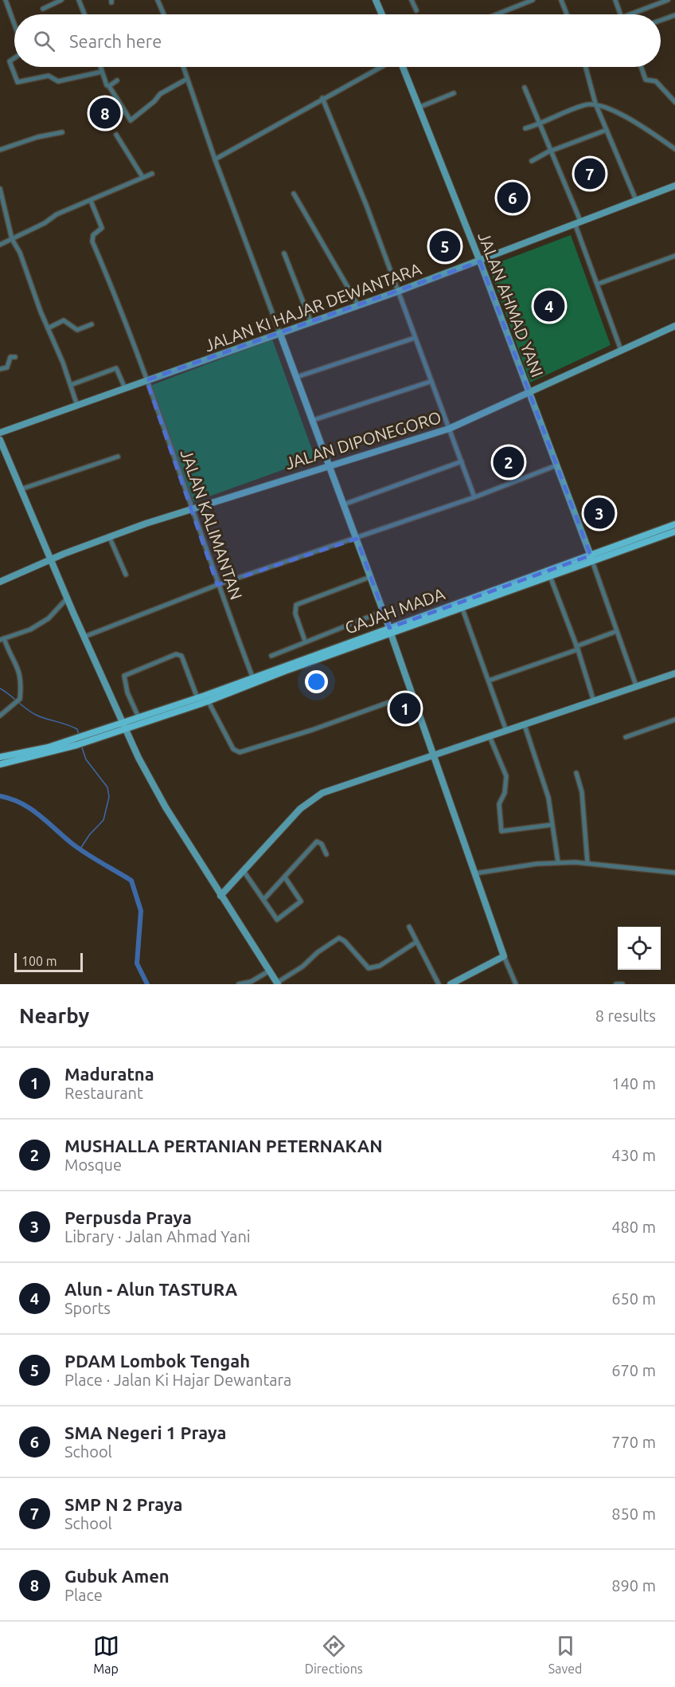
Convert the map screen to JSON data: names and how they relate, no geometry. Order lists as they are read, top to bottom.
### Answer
{
  "streets": {
    "main road": ["GAJAH MADA"],
    "street": [
      "JALAN AHMAD YANI",
      "JALAN KI HAJAR DEWANTARA",
      "JALAN DIPONEGORO",
      "JALAN KALIMANTAN"
    ]
  },
  "crossings": [
    ["JALAN AHMAD YANI", "JALAN KI HAJAR DEWANTARA"],
    ["JALAN AHMAD YANI", "JALAN DIPONEGORO"],
    ["JALAN AHMAD YANI", "GAJAH MADA"],
    ["JALAN KI HAJAR DEWANTARA", "JALAN KALIMANTAN"],
    ["JALAN DIPONEGORO", "JALAN KALIMANTAN"],
    ["JALAN KALIMANTAN", "GAJAH MADA"]
  ],
  "scale_bar": "100 m",
  "page": {
    "search": "Search here",
    "pins": [
      "8",
      "7",
      "6",
      "5",
      "4",
      "2",
      "3",
      "1"
    ],
    "scale": "100 m",
    "heading": ["Nearby", "8 results"],
    "list": [
      {
        "mark": "1",
        "name": "Maduratna",
        "note": "Restaurant",
        "value": "140 m"
      },
      {
        "mark": "2",
        "name": "MUSHALLA PERTANIAN PETERNAKAN",
        "note": "Mosque",
        "value": "430 m"
      },
      {
        "mark": "3",
        "name": "Perpusda Praya",
        "note": "Library · Jalan Ahmad Yani",
        "value": "480 m"
      },
      {
        "mark": "4",
        "name": "Alun - Alun TASTURA",
        "note": "Sports",
        "value": "650 m"
      },
      {
        "mark": "5",
        "name": "PDAM Lombok Tengah",
        "note": "Place · Jalan Ki Hajar Dewantara",
        "value": "670 m"
      },
      {
        "mark": "6",
        "name": "SMA Negeri 1 Praya",
        "note": "School",
        "value": "770 m"
      },
      {
        "mark": "7",
        "name": "SMP N 2 Praya",
        "note": "School",
        "value": "850 m"
      },
      {
        "mark": "8",
        "name": "Gubuk Amen",
        "note": "Place",
        "value": "890 m"
      }
    ],
    "nav": ["Map", "Directions", "Saved"]
  }
}
